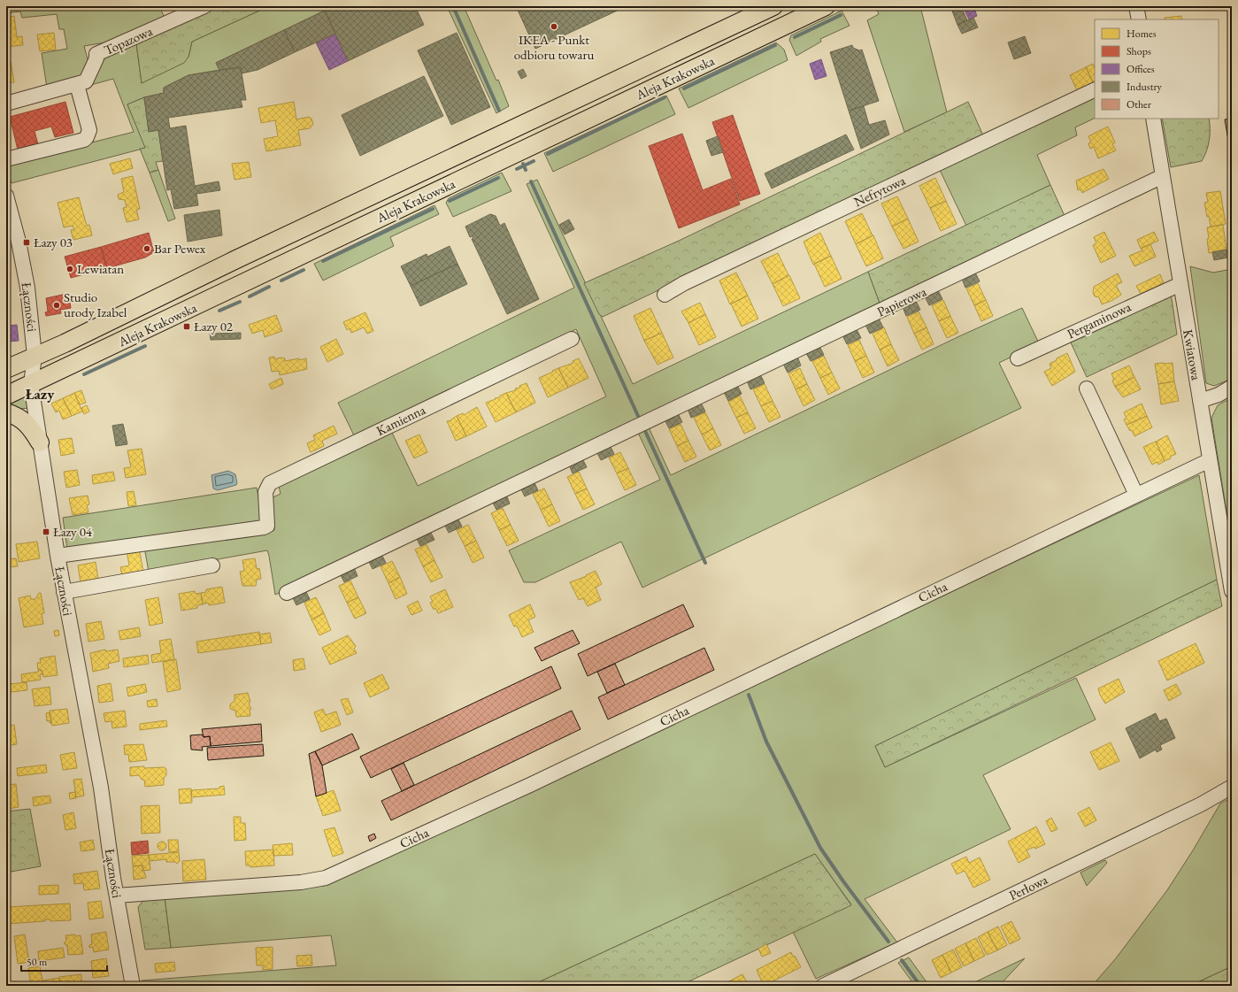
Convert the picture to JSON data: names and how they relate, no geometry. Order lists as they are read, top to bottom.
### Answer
{
  "streets": {
    "main road": ["Aleja Krakowska"],
    "street": [
      "Topazowa",
      "Nefrytowa",
      "Papierowa",
      "Łączności",
      "Pergaminowa",
      "Kwiatowa",
      "Kamienna",
      "Cicha",
      "Perłowa"
    ]
  },
  "crossings": [
    ["Aleja Krakowska", "Łączności"],
    ["Papierowa", "Kwiatowa"],
    ["Łączności", "Kamienna"],
    ["Łączności", "Cicha"],
    ["Pergaminowa", "Kwiatowa"],
    ["Kwiatowa", "Cicha"]
  ],
  "districts": ["Łazy"],
  "places": {
    "other": [
      "IKEA - Punkt odbioru towaru",
      "Bar Pewex",
      "Lewiatan",
      "Studio urody Izabel"
    ],
    "transit": ["Łazy 03", "Łazy 02", "Łazy 04"]
  },
  "legend": [
    "Homes",
    "Shops",
    "Offices",
    "Industry",
    "Other"
  ],
  "scale_bar": "50 m"
}
